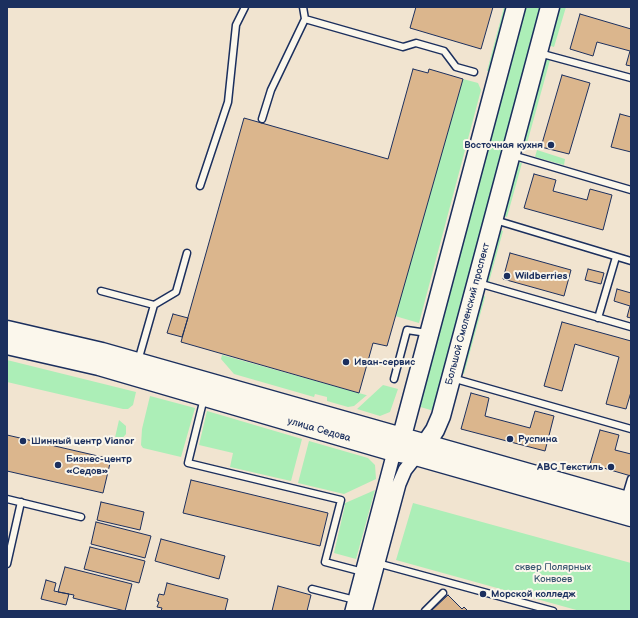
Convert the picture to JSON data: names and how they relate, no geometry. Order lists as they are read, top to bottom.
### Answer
{
  "streets": {
    "main road": ["Большой Смоленский проспект", "улица Седова"]
  },
  "crossings": [
    ["Большой Смоленский проспект", "улица Седова"]
  ],
  "parks": ["сквер Полярных Конвоев"],
  "places": [
    "Восточная кухня",
    "Wildberries",
    "Иван-сервис",
    "Руспина",
    "Шинный центр Vianor",
    "Бизнес-центр «Седов»",
    "ABC Текстиль",
    "Морской колледж"
  ]
}
